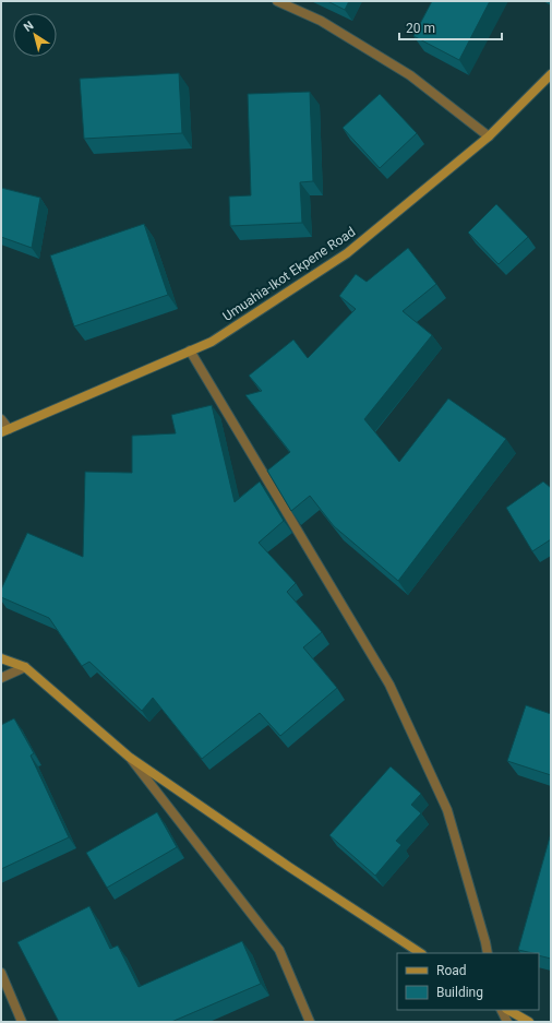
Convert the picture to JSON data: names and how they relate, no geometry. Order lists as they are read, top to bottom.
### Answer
{
  "streets": {
    "main road": ["Umuahia-Ikot Ekpene Road"]
  },
  "legend": ["Road", "Building"],
  "scale_bar": "20 m",
  "north": "top left"
}
